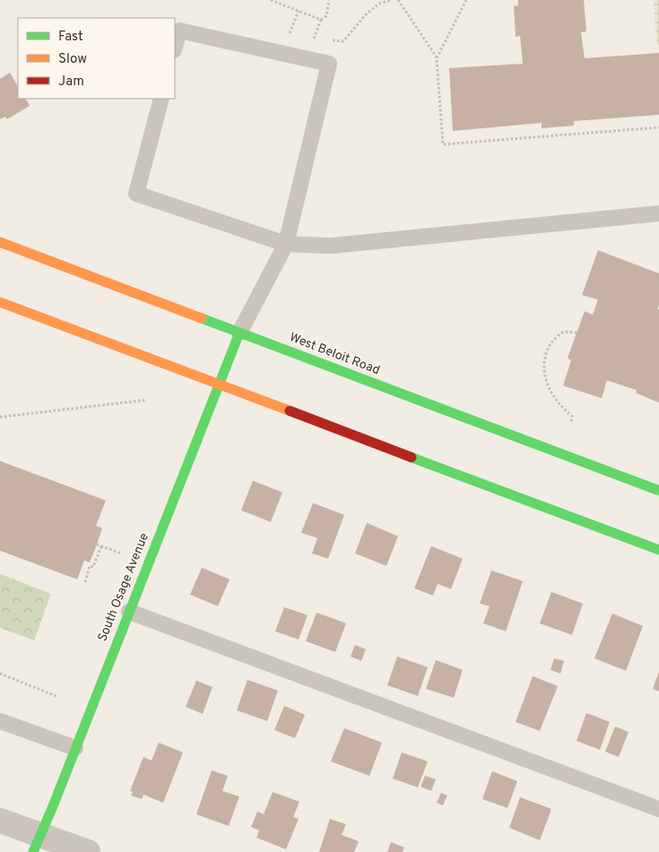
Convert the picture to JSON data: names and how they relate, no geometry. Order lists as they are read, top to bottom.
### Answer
{
  "streets": {
    "main road": ["West Beloit Road", "South Osage Avenue"]
  },
  "crossings": [
    ["West Beloit Road", "South Osage Avenue"]
  ],
  "legend": ["Fast", "Slow", "Jam"]
}
